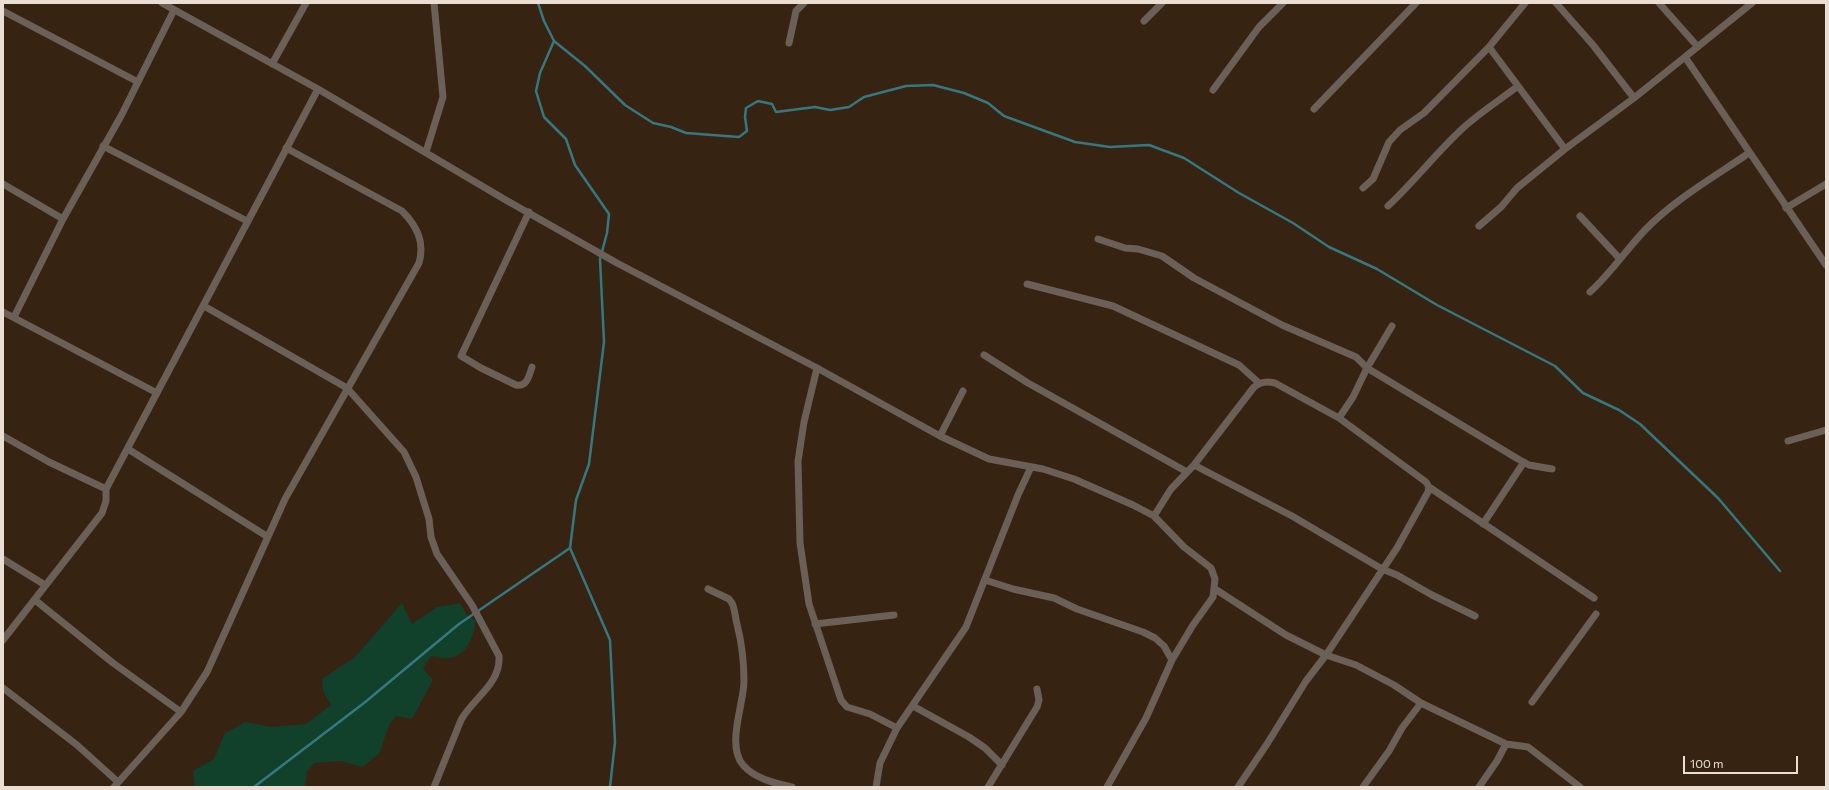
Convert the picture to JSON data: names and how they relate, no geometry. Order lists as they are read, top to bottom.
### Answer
{
  "scale_bar": "100 m"
}
